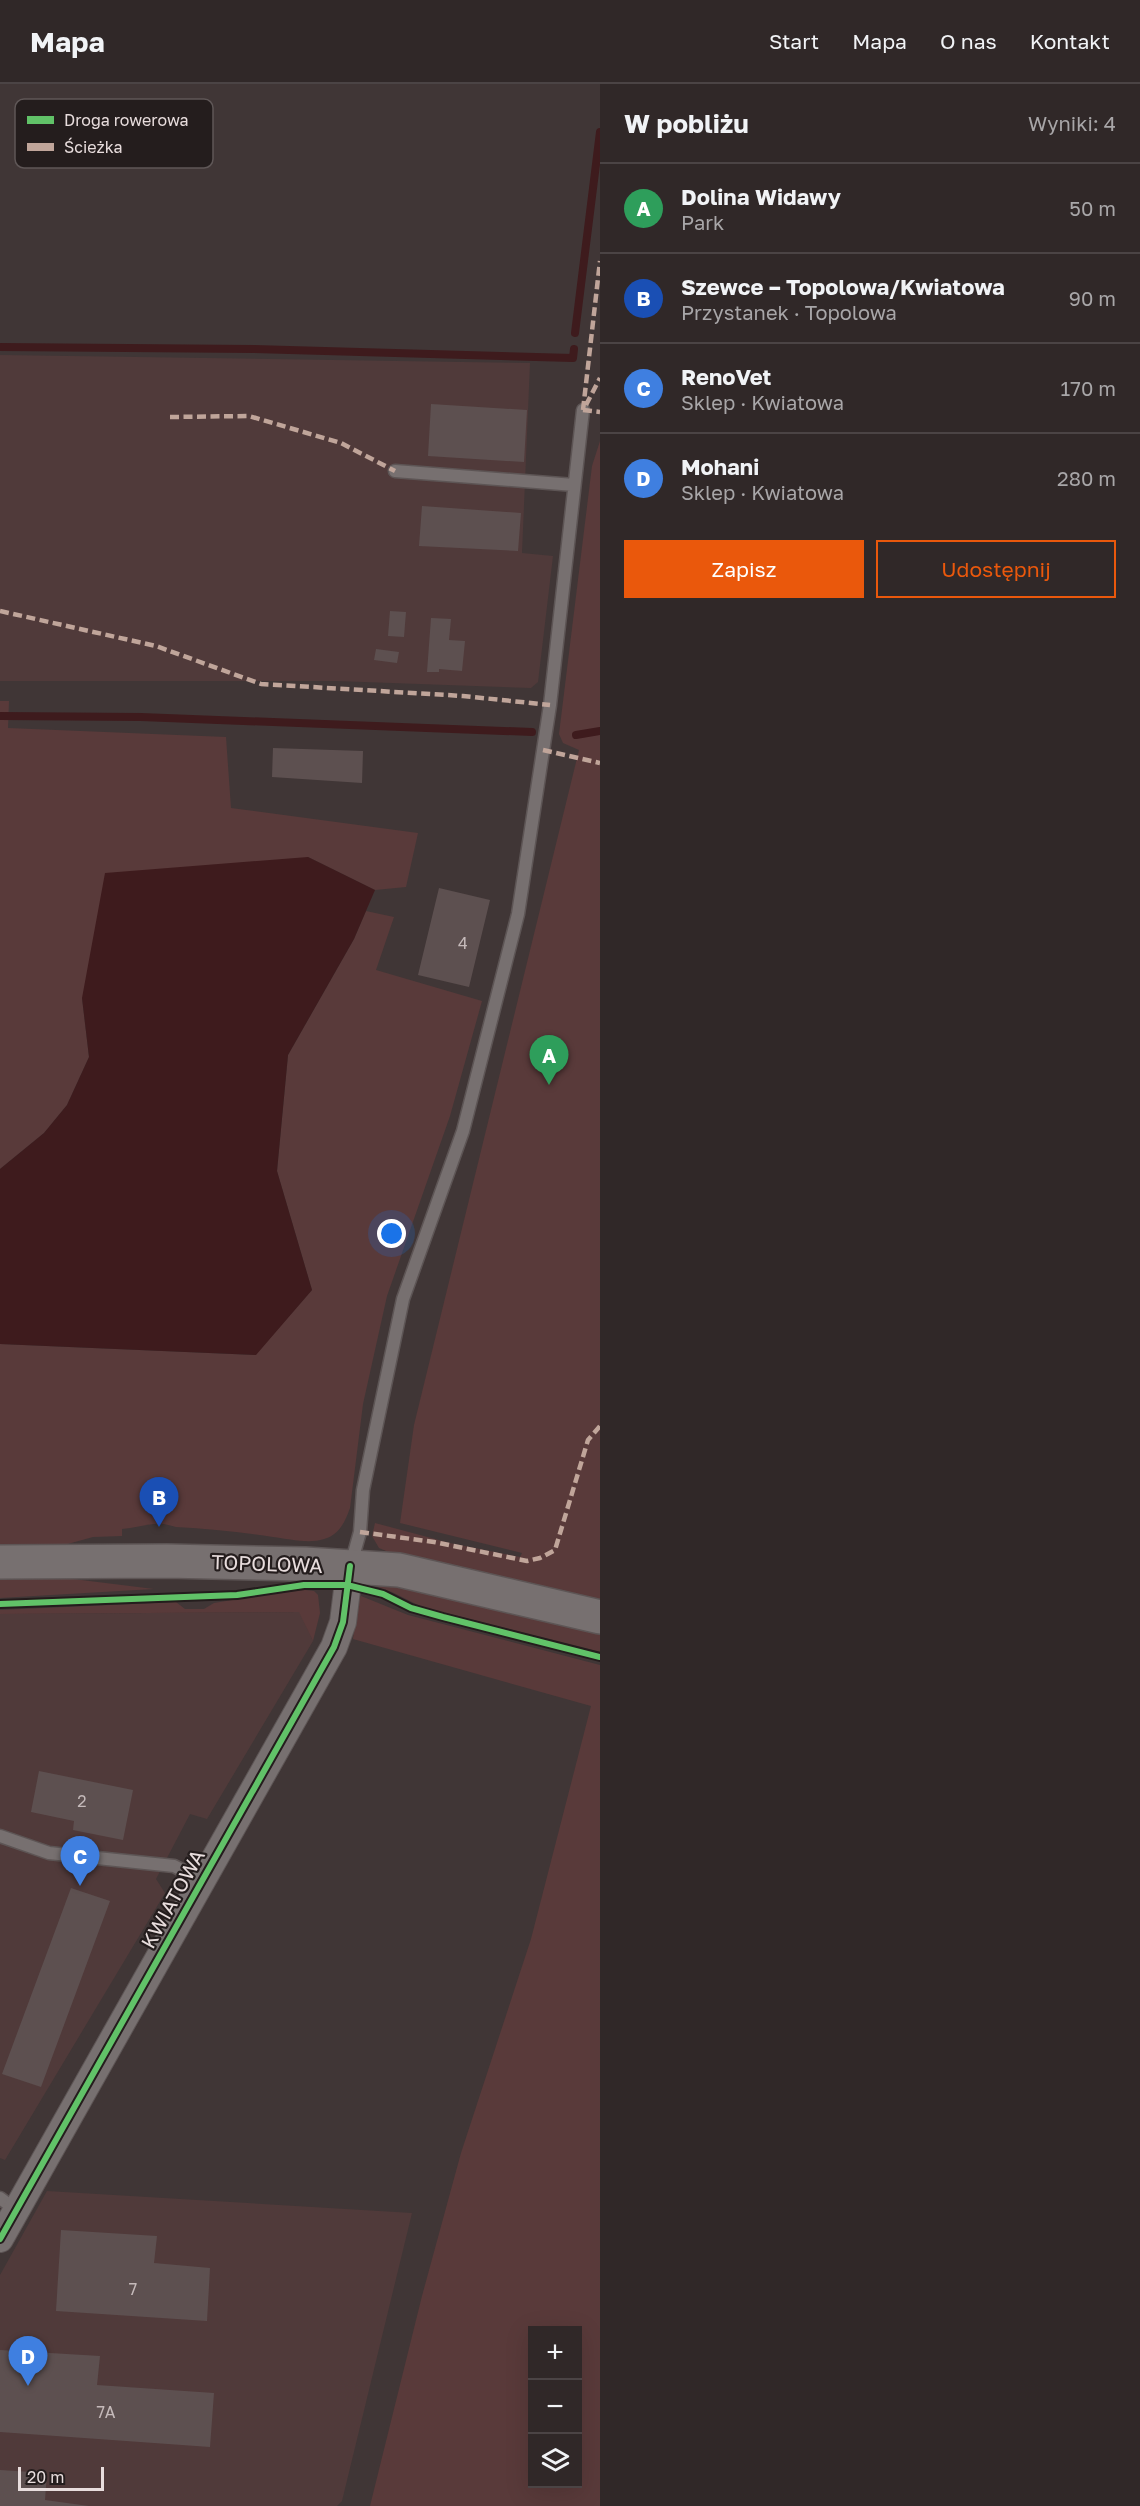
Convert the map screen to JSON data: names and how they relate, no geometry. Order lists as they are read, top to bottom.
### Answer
{
  "streets": {
    "main road": ["TOPOLOWA"],
    "street": ["KWIATOWA"]
  },
  "crossings": [
    ["TOPOLOWA", "KWIATOWA"]
  ],
  "house_numbers": [
    "4",
    "2",
    "7",
    "7A"
  ],
  "legend": ["Droga rowerowa", "Ścieżka"],
  "scale_bar": "20 m",
  "page": {
    "header": "Mapa",
    "nav": [
      "Start",
      "Mapa",
      "O nas",
      "Kontakt"
    ],
    "heading": ["W pobliżu", "Wyniki: 4"],
    "list": [
      {
        "mark": "A",
        "name": "Dolina Widawy",
        "note": "Park",
        "value": "50 m"
      },
      {
        "mark": "B",
        "name": "Szewce – Topolowa/Kwiatowa",
        "note": "Przystanek · Topolowa",
        "value": "90 m"
      },
      {
        "mark": "C",
        "name": "RenoVet",
        "note": "Sklep · Kwiatowa",
        "value": "170 m"
      },
      {
        "mark": "D",
        "name": "Mohani",
        "note": "Sklep · Kwiatowa",
        "value": "280 m"
      }
    ],
    "buttons": ["Zapisz", "Udostępnij"],
    "pins": [
      "A",
      "B",
      "C",
      "D"
    ],
    "map_buttons": ["+", "−"],
    "scale": "20 m"
  }
}
